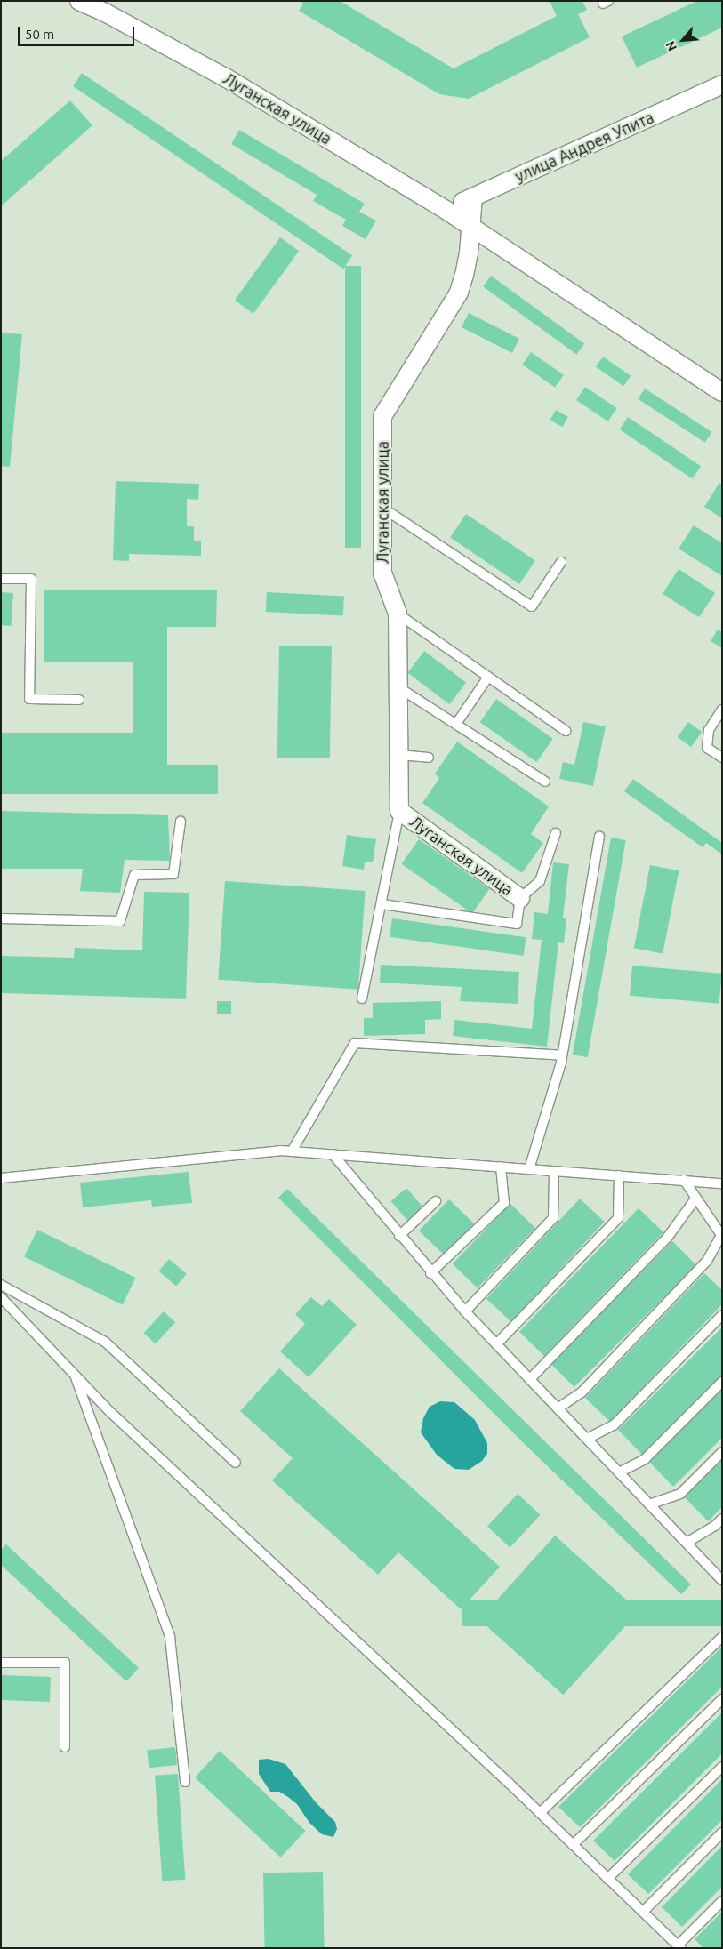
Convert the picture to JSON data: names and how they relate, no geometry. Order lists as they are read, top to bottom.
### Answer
{
  "streets": {
    "street": ["Луганская улица", "улица Андрея Упита"]
  },
  "crossings": [
    ["Луганская улица", "улица Андрея Упита"]
  ],
  "scale_bar": "50 m",
  "north": "bottom left"
}
